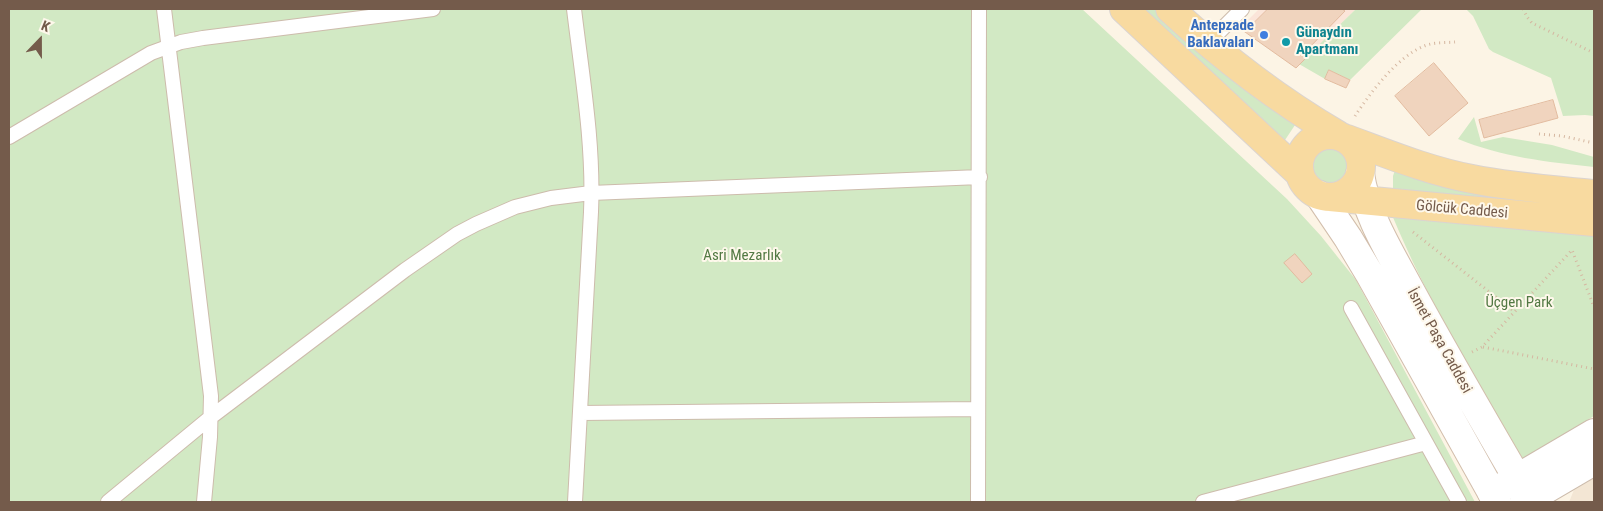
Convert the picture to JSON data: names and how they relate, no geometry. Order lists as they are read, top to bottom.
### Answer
{
  "streets": {
    "main road": ["Gölcük Caddesi", "İsmet Paşa Caddesi"]
  },
  "crossings": [
    ["Gölcük Caddesi", "İsmet Paşa Caddesi"]
  ],
  "parks": ["Asri Mezarlık", "Üçgen Park"],
  "places": ["Antepzade Baklavaları", "Günaydın Apartmanı"],
  "north": "top"
}
